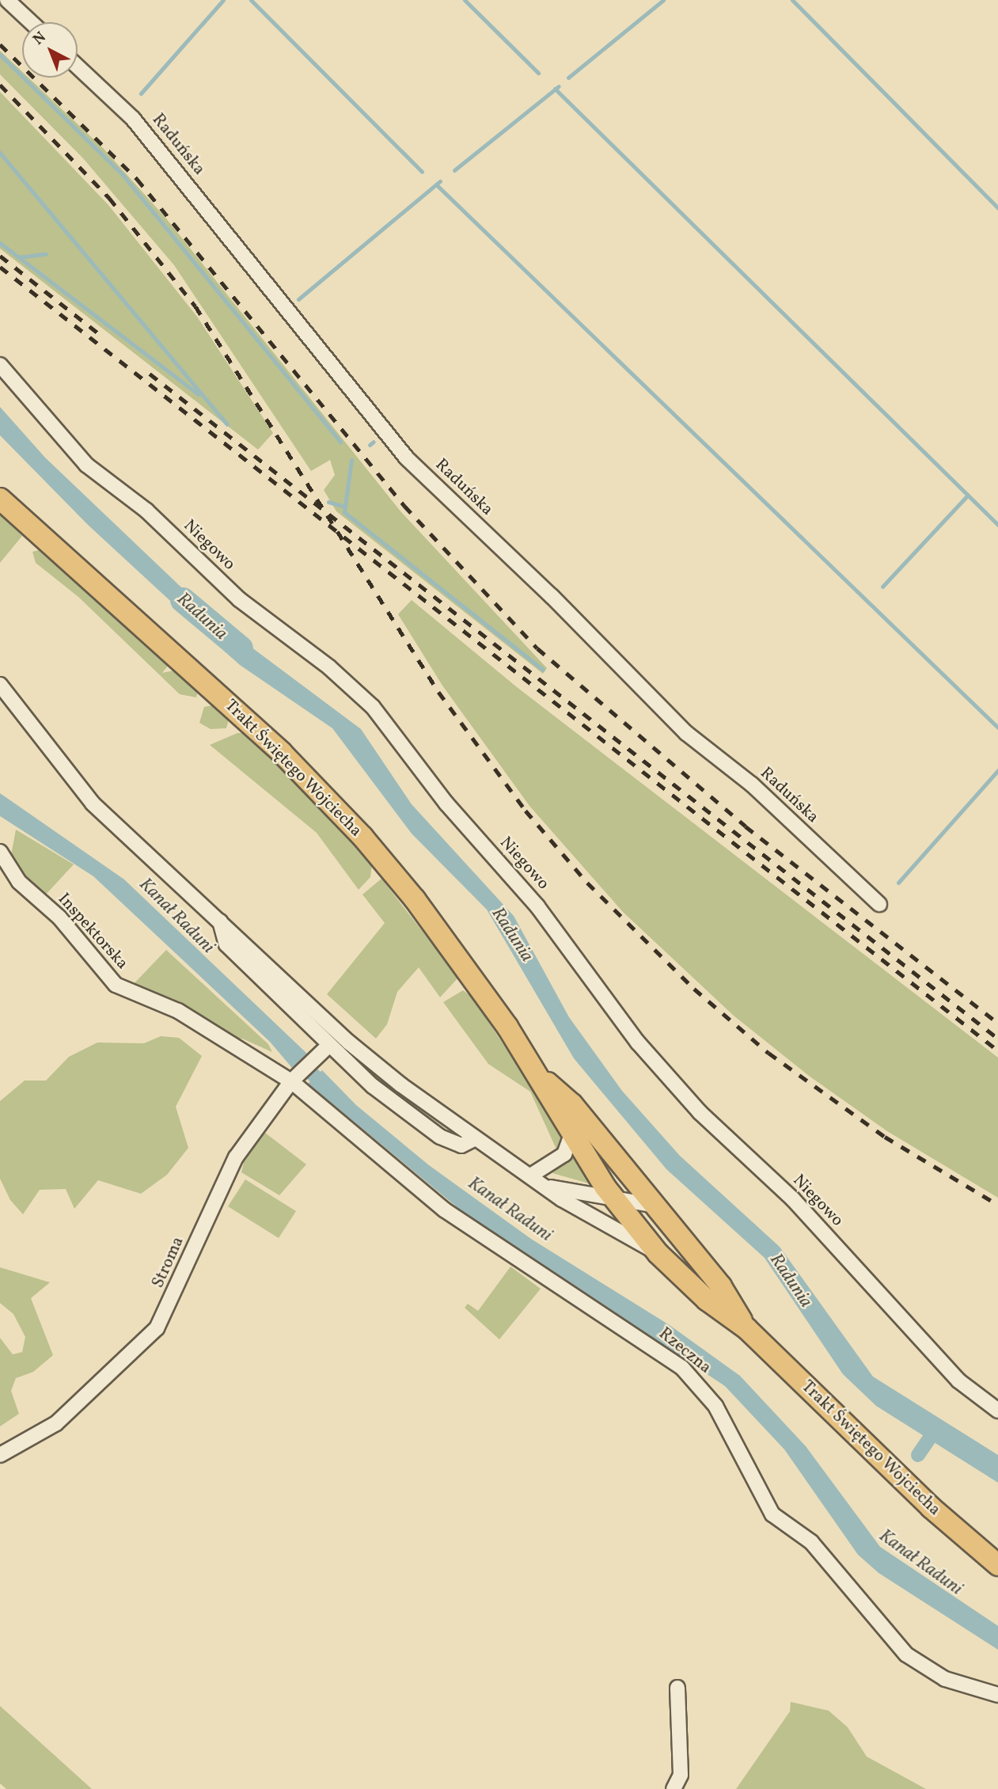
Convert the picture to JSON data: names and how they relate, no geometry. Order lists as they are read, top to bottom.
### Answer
{
  "streets": {
    "main road": ["Trakt Świętego Wojciecha"],
    "street": [
      "Raduńska",
      "Niegowo",
      "Inspektorska",
      "Stroma",
      "Rzeczna"
    ]
  },
  "crossings": [
    ["Inspektorska", "Stroma"],
    ["Inspektorska", "Rzeczna"],
    ["Stroma", "Rzeczna"]
  ],
  "water": ["Radunia", "Kanał Raduni"],
  "north": "top left"
}
